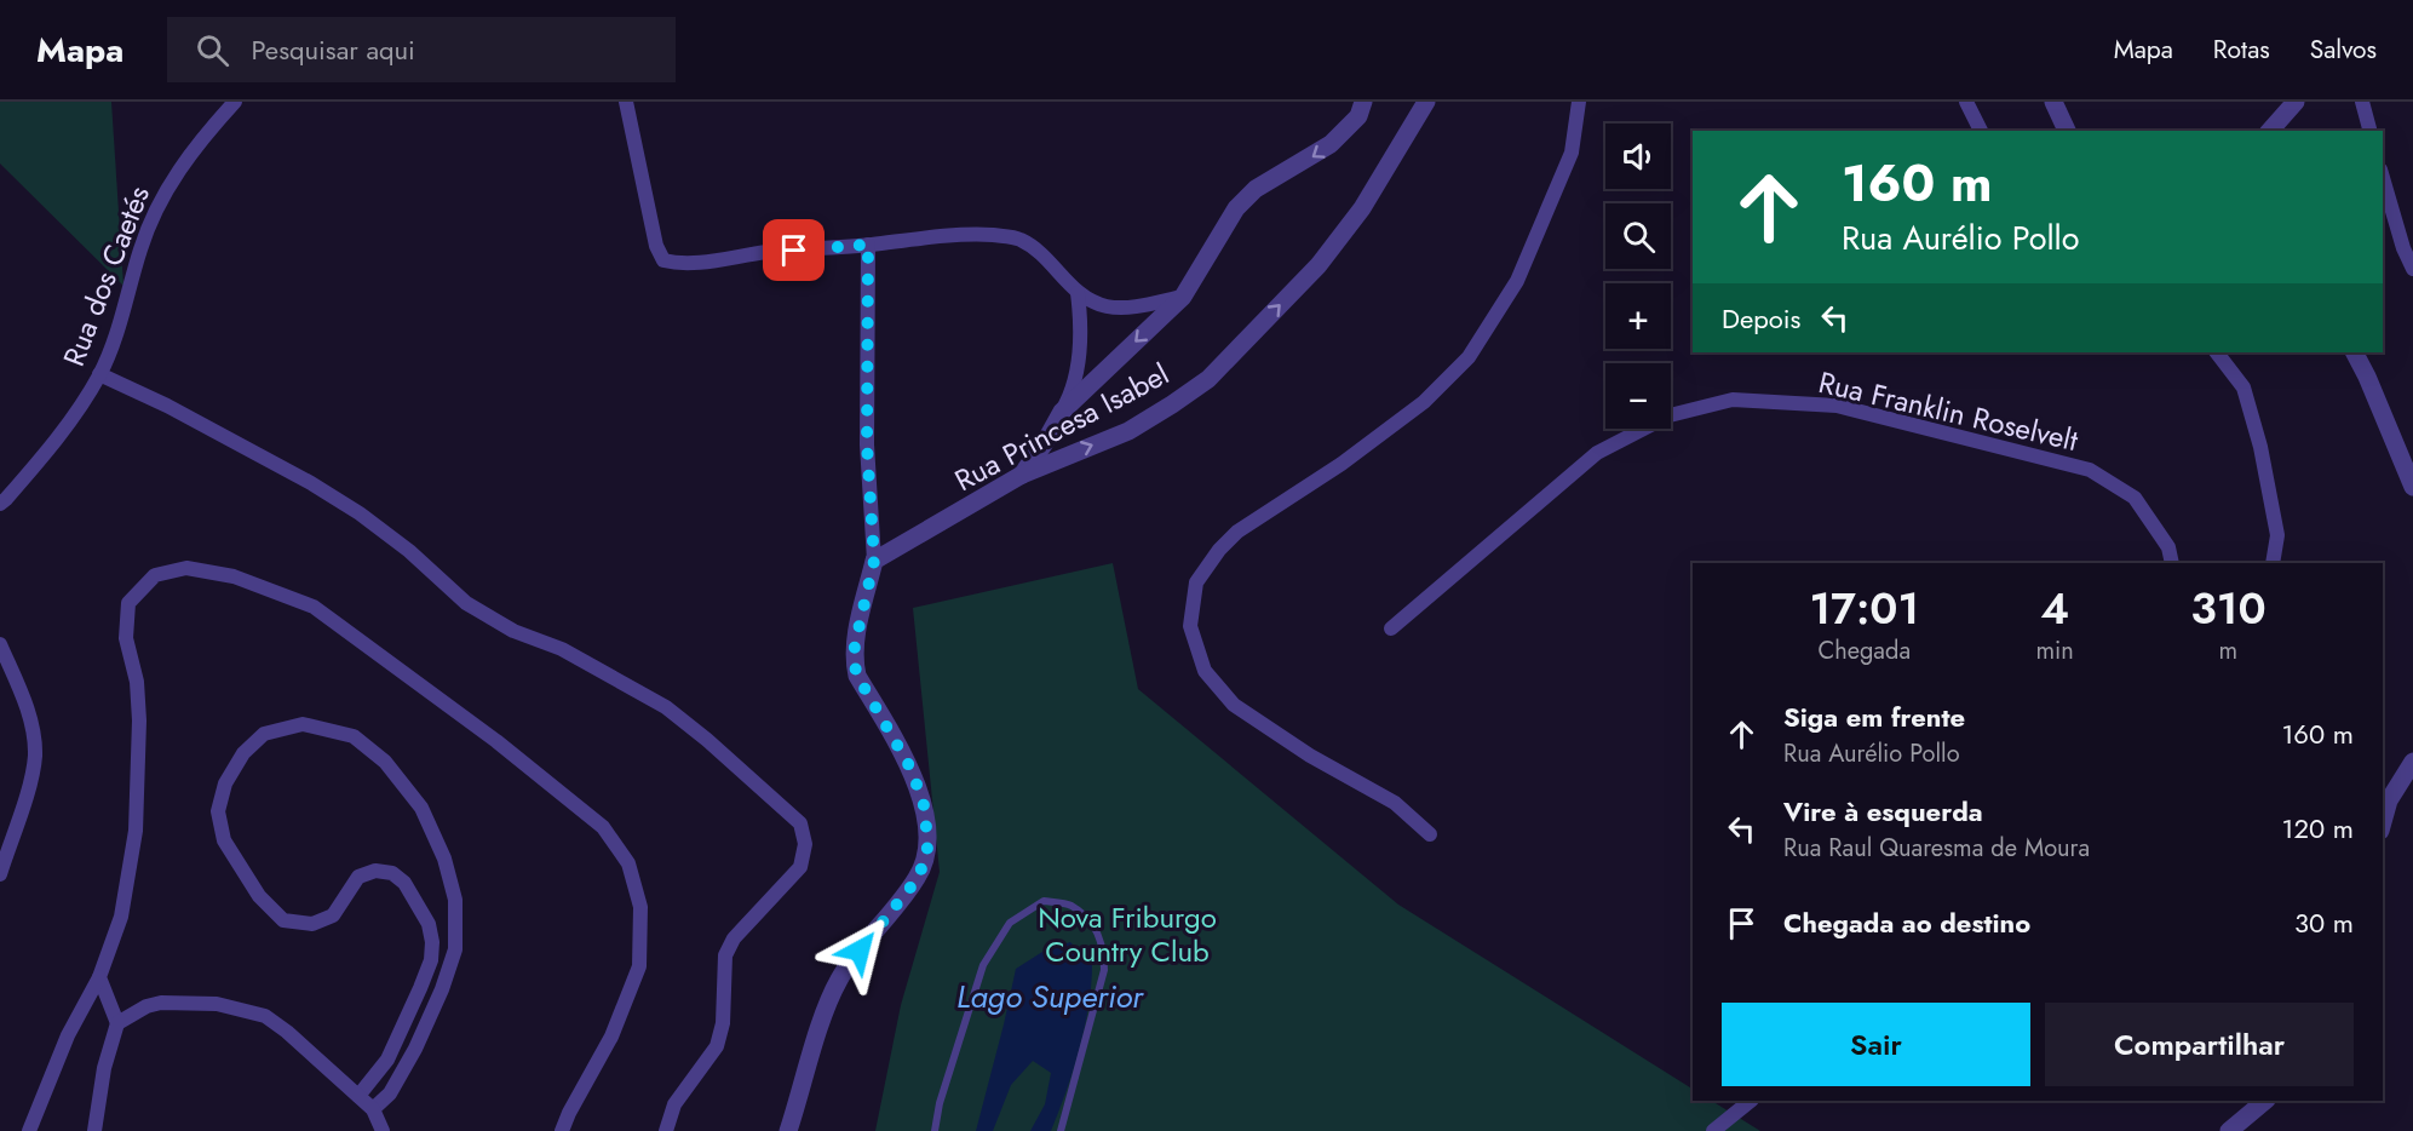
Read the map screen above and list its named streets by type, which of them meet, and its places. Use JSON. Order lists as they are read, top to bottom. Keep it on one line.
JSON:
{"streets":{"street":["Rua dos Caetés","Rua Franklin Roselvelt","Rua Princesa Isabel"]},"water":["Lago Superior"],"parks":["Nova Friburgo Country Club"],"page":{"header":"Mapa","search":"Pesquisar aqui","nav":["Mapa","Rotas","Salvos"],"map_buttons":["+","−"],"turn":["160 m","Rua Aurélio Pollo"],"then":"Depois","eta":["17:01","Chegada","4","min","310","m"],"list":[{"name":"Siga em frente","note":"Rua Aurélio Pollo","value":"160 m"},{"name":"Vire à esquerda","note":"Rua Raul Quaresma de Moura","value":"120 m"},{"name":"Chegada ao destino","value":"30 m"}],"buttons":["Sair","Compartilhar"]}}
